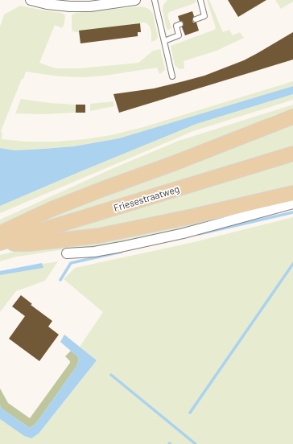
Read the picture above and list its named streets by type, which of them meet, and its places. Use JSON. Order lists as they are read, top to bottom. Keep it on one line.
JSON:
{"streets":{"main road":["Friesestraatweg"]}}
